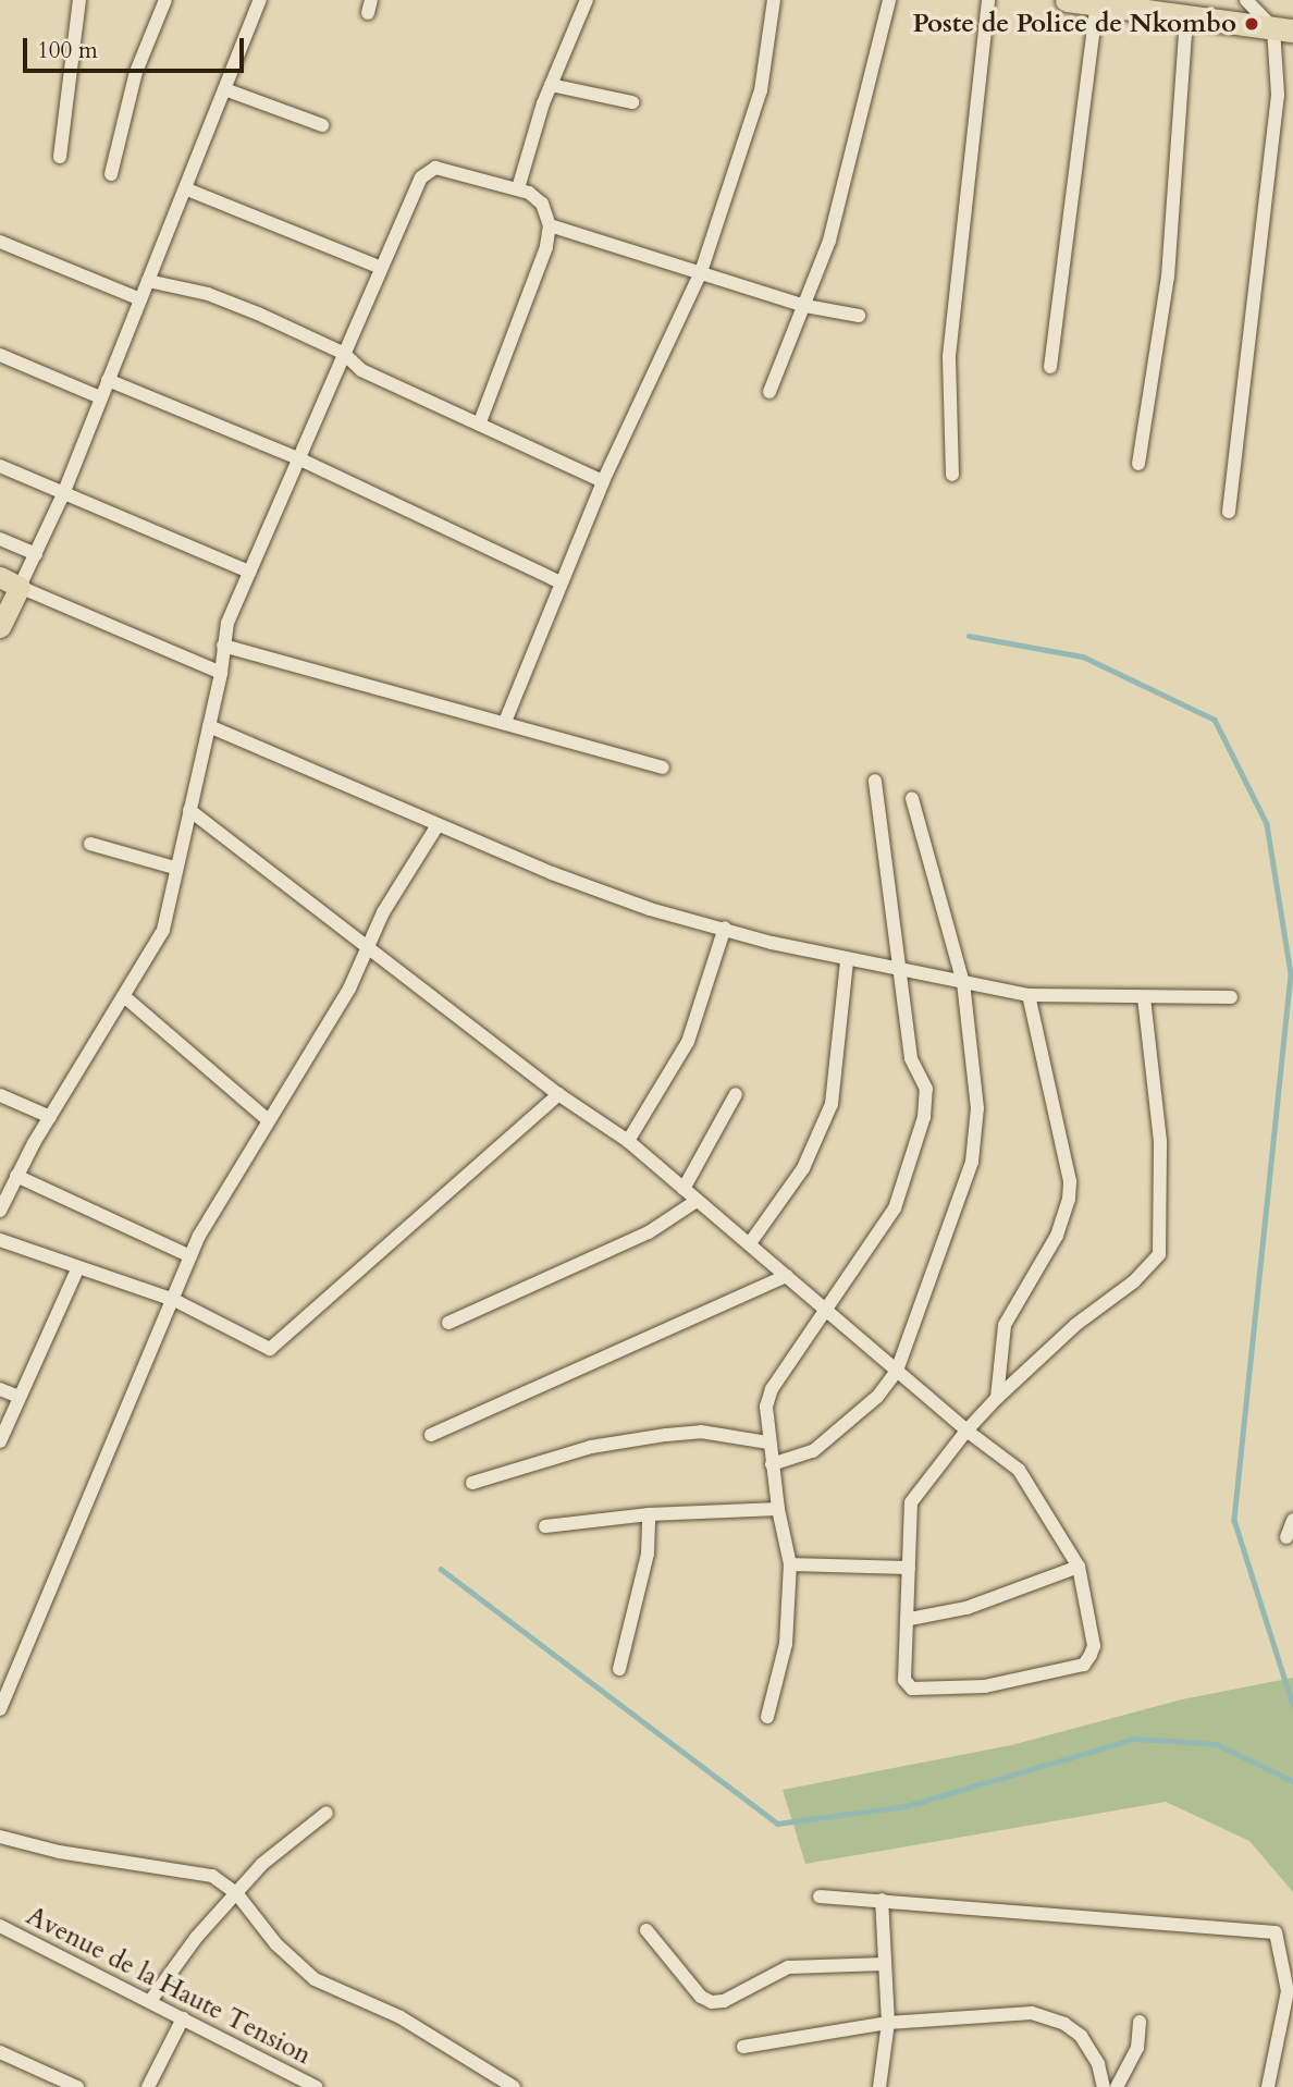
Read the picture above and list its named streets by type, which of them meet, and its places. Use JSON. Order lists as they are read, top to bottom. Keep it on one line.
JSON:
{"streets":{"street":["Avenue de la Haute Tension"]},"places":["Poste de Police de Nkombo"],"scale_bar":"100 m"}
